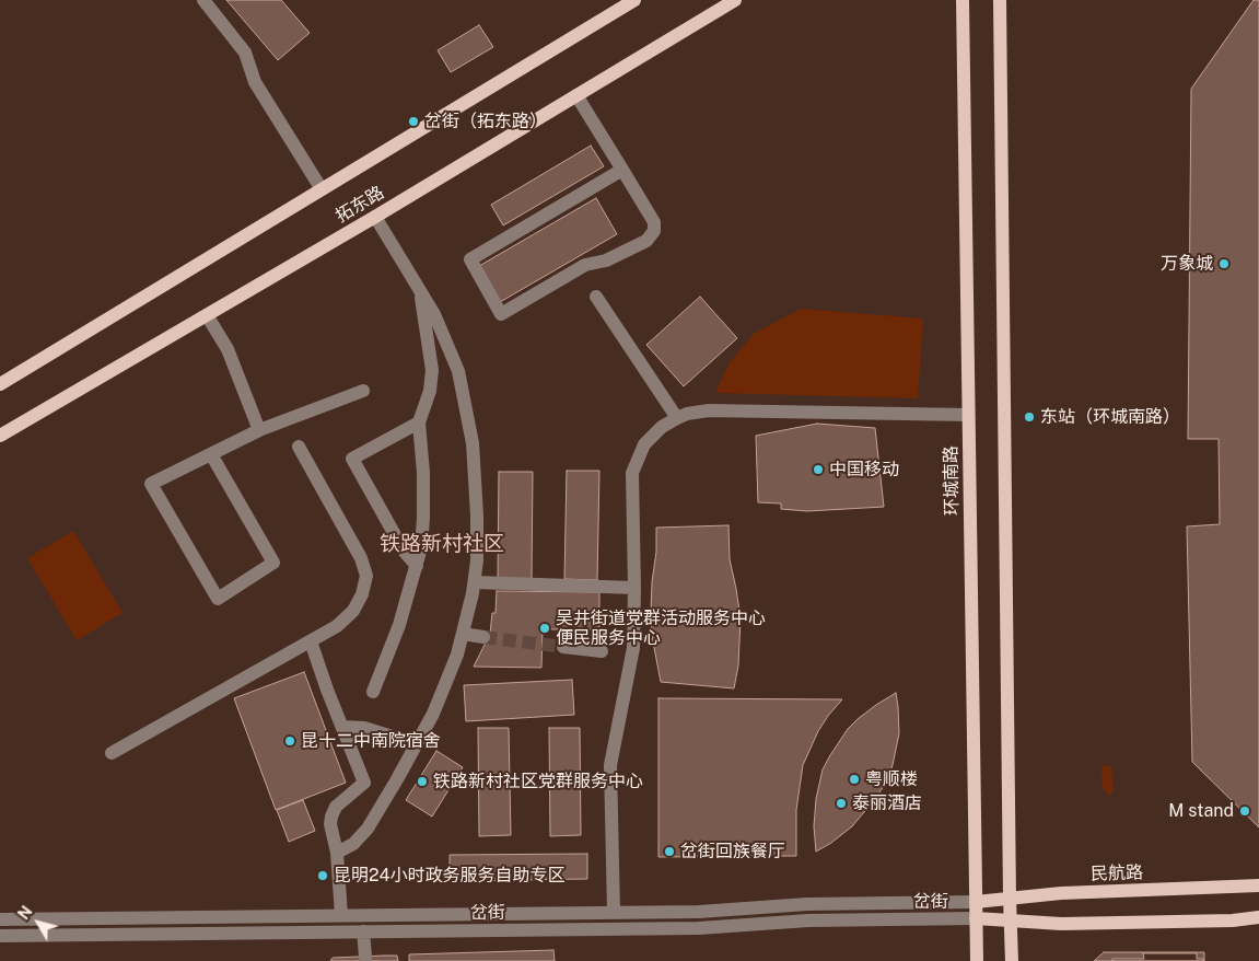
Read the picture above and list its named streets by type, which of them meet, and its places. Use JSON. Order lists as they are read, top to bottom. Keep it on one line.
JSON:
{"streets":{"main road":["拓东路","环城南路","民航路"],"street":["岔街"]},"crossings":[["环城南路","民航路"],["环城南路","岔街"],["民航路","岔街"]],"districts":["铁路新村社区"],"places":["岔街（拓东路）","万象城","东站（环城南路）","中国移动","吴井街道党群活动服务中心 便民服务中心","昆十二中南院宿舍","粤顺楼","铁路新村社区党群服务中心","泰丽酒店","M stand","岔街回族餐厅","昆明24小时政务服务自助专区"],"north":"top left"}
